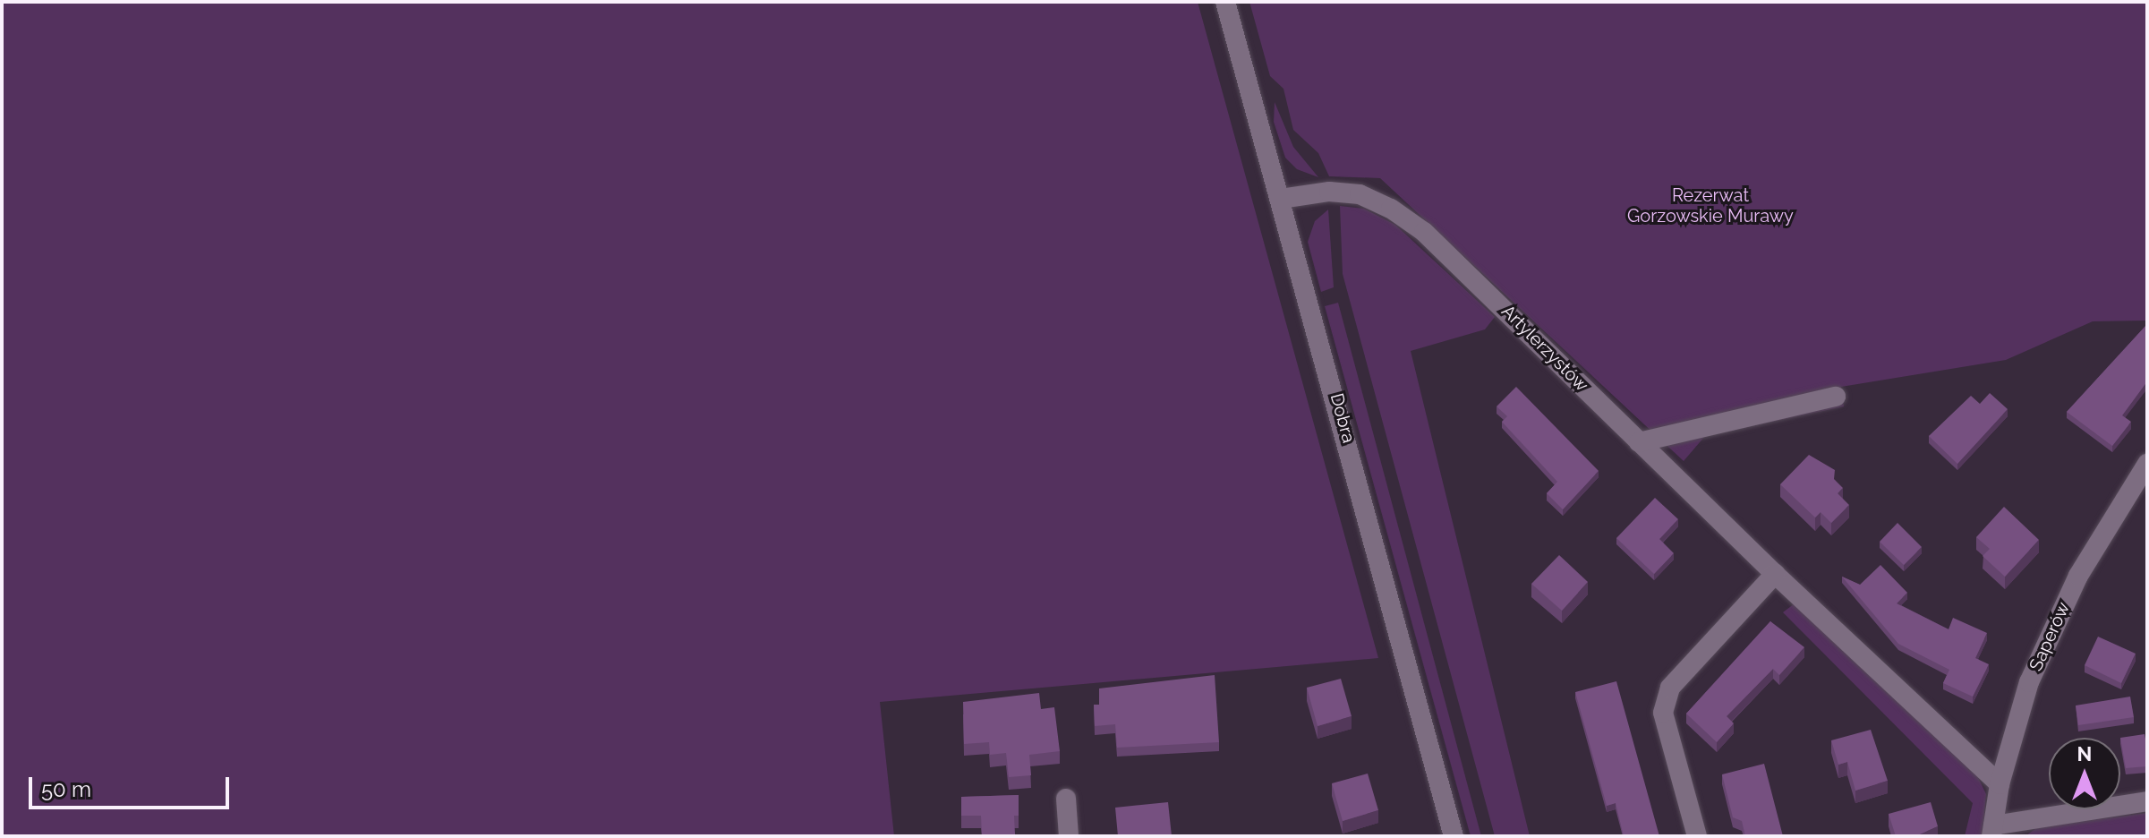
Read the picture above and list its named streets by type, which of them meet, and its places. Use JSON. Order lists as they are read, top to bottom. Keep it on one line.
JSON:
{"streets":{"street":["Artylerzystów","Dobra","Saperów"]},"crossings":[["Artylerzystów","Dobra"],["Artylerzystów","Saperów"]],"parks":["Rezerwat Gorzowskie Murawy"],"scale_bar":"50 m","north":"top"}
